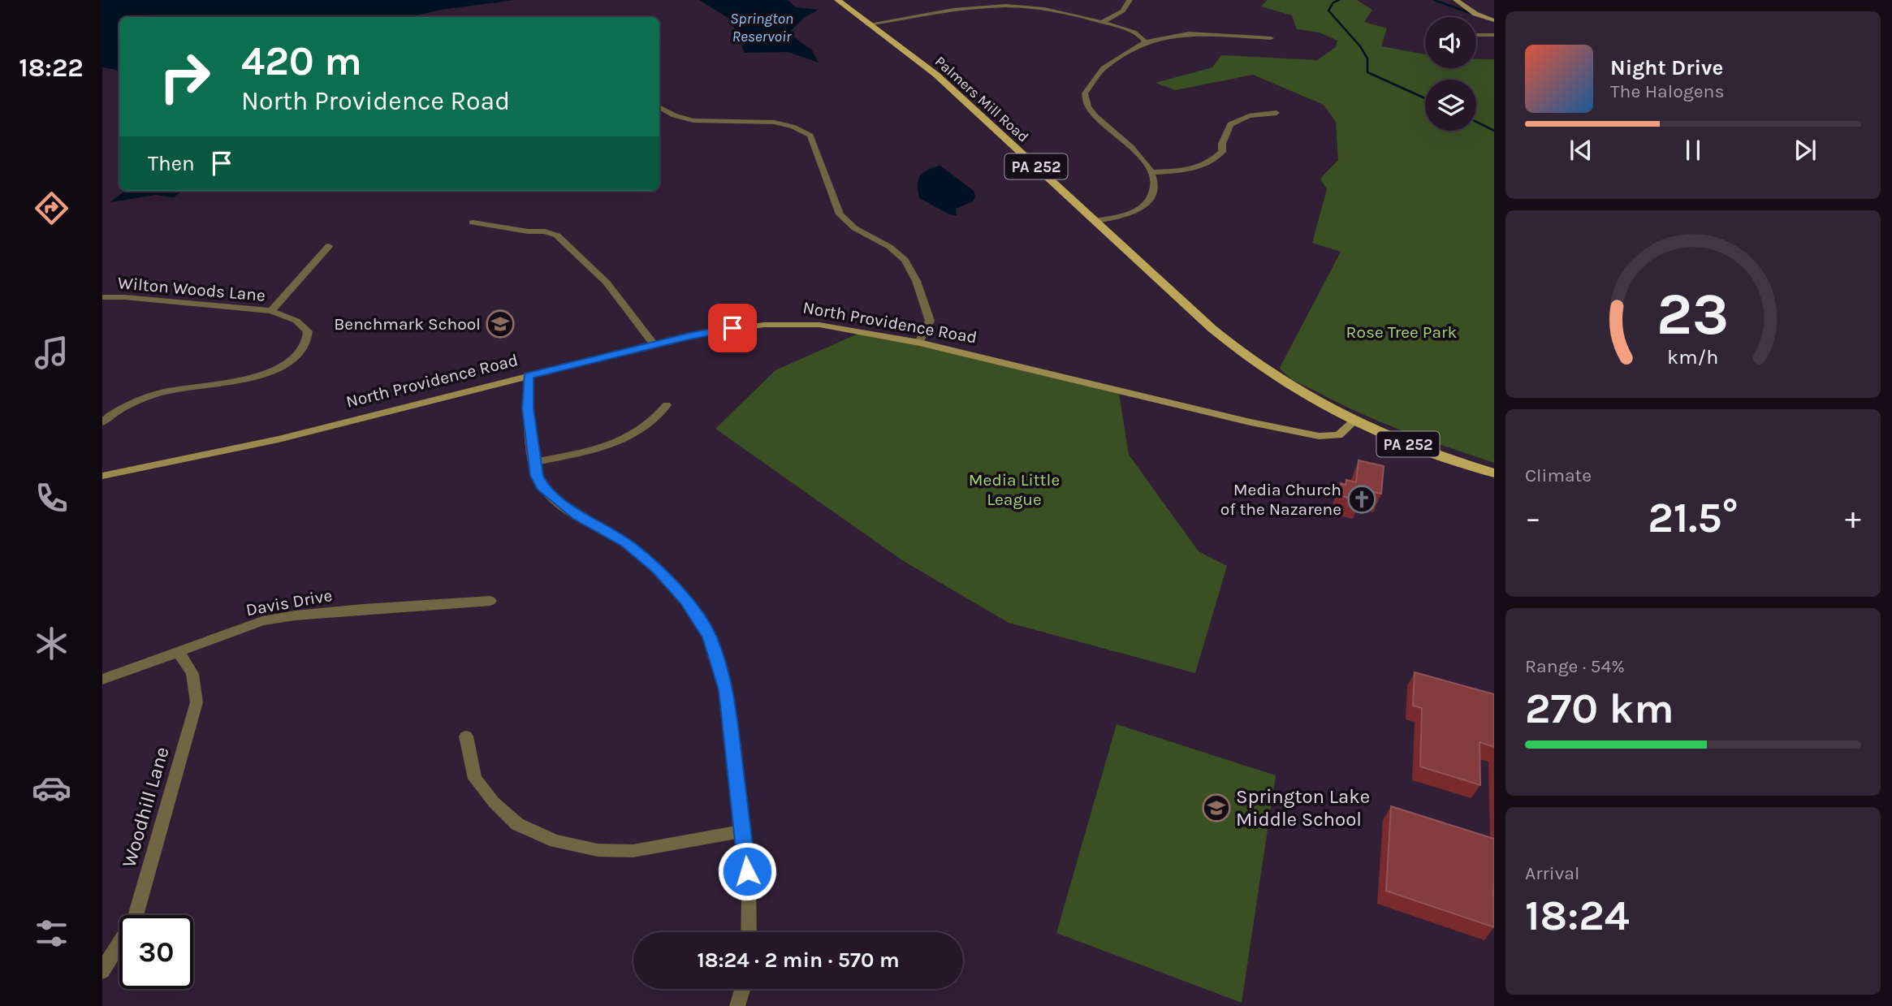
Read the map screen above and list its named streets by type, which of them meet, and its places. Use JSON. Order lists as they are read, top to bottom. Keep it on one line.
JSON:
{"streets":{"main road":["Palmers Mill Road","PA 252","North Providence Road"],"street":["Wilton Woods Lane","Davis Drive","Woodhill Lane"]},"crossings":[["Palmers Mill Road","PA 252"],["Palmers Mill Road","North Providence Road"],["PA 252","North Providence Road"],["Davis Drive","Woodhill Lane"]],"water":["Springton Reservoir"],"parks":["Rose Tree Park","Media Little League"],"places":{"school or university":["Benchmark School","Springton Lake Middle School"],"church":["Media Church of the Nazarene"]},"page":{"tabs":"18:22","turn":["420 m","North Providence Road"],"song":["Night Drive","The Halogens"],"then":"Then","tile":["Climate",["Range · 54%","270 km"],["Arrival","18:24"]],"heat":["−","21.5°","+"],"limit":"30","trip":"18:24 · 2 min · 570 m","gauge":["23","km/h"]}}
